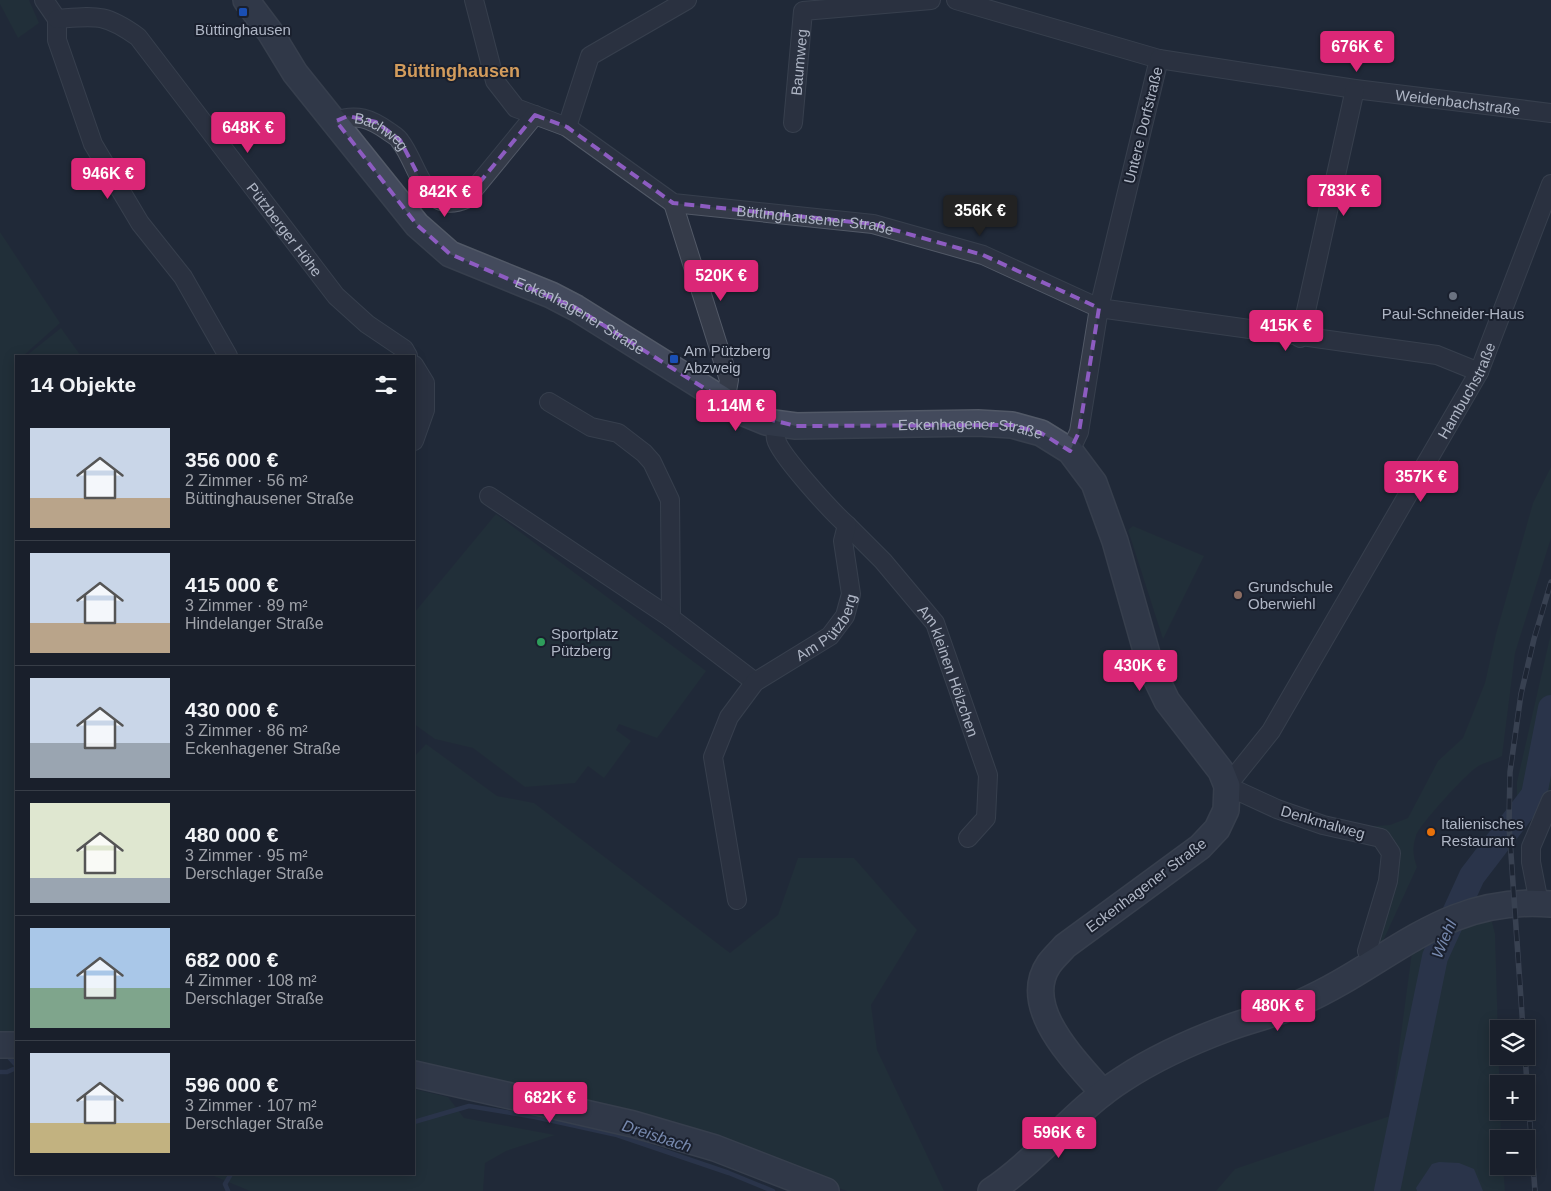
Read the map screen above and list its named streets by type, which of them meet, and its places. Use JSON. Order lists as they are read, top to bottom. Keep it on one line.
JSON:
{"streets":{"main road":["Eckenhagener Straße"],"street":["Baumweg","Weidenbachstraße","Untere Dorfstraße","Bachweg","Büttinghausener Straße","Pützberger Höhe","Hambuchstraße","Am Pützberg","Am kleinen Hölzchen","Denkmalweg"]},"crossings":[["Weidenbachstraße","Untere Dorfstraße"],["Untere Dorfstraße","Büttinghausener Straße"],["Bachweg","Büttinghausener Straße"],["Bachweg","Eckenhagener Straße"],["Büttinghausener Straße","Hambuchstraße"],["Eckenhagener Straße","Hambuchstraße"],["Eckenhagener Straße","Denkmalweg"],["Hambuchstraße","Denkmalweg"],["Am Pützberg","Am kleinen Hölzchen"]],"districts":["Büttinghausen"],"water":["Wiehl","Dreisbach"],"places":{"transit":["Büttinghausen","Am Pützberg Abzweig"],"other":["Paul-Schneider-Haus","Grundschule Oberwiehl","Sportplatz Pützberg","Italienisches Restaurant"]},"page":{"price":["676K €","648K €","946K €","783K €","842K €","356K €","520K €","415K €","1.14M €","357K €","430K €","480K €","682K €","596K €"],"heading":"14 Objekte","list":[{"name":"356 000 €","note":"2 Zimmer · 56 m² · Büttinghausener Straße"},{"name":"415 000 €","note":"3 Zimmer · 89 m² · Hindelanger Straße"},{"name":"430 000 €","note":"3 Zimmer · 86 m² · Eckenhagener Straße"},{"name":"480 000 €","note":"3 Zimmer · 95 m² · Derschlager Straße"},{"name":"682 000 €","note":"4 Zimmer · 108 m² · Derschlager Straße"},{"name":"596 000 €","note":"3 Zimmer · 107 m² · Derschlager Straße"}],"map_buttons":["+","−"]}}
